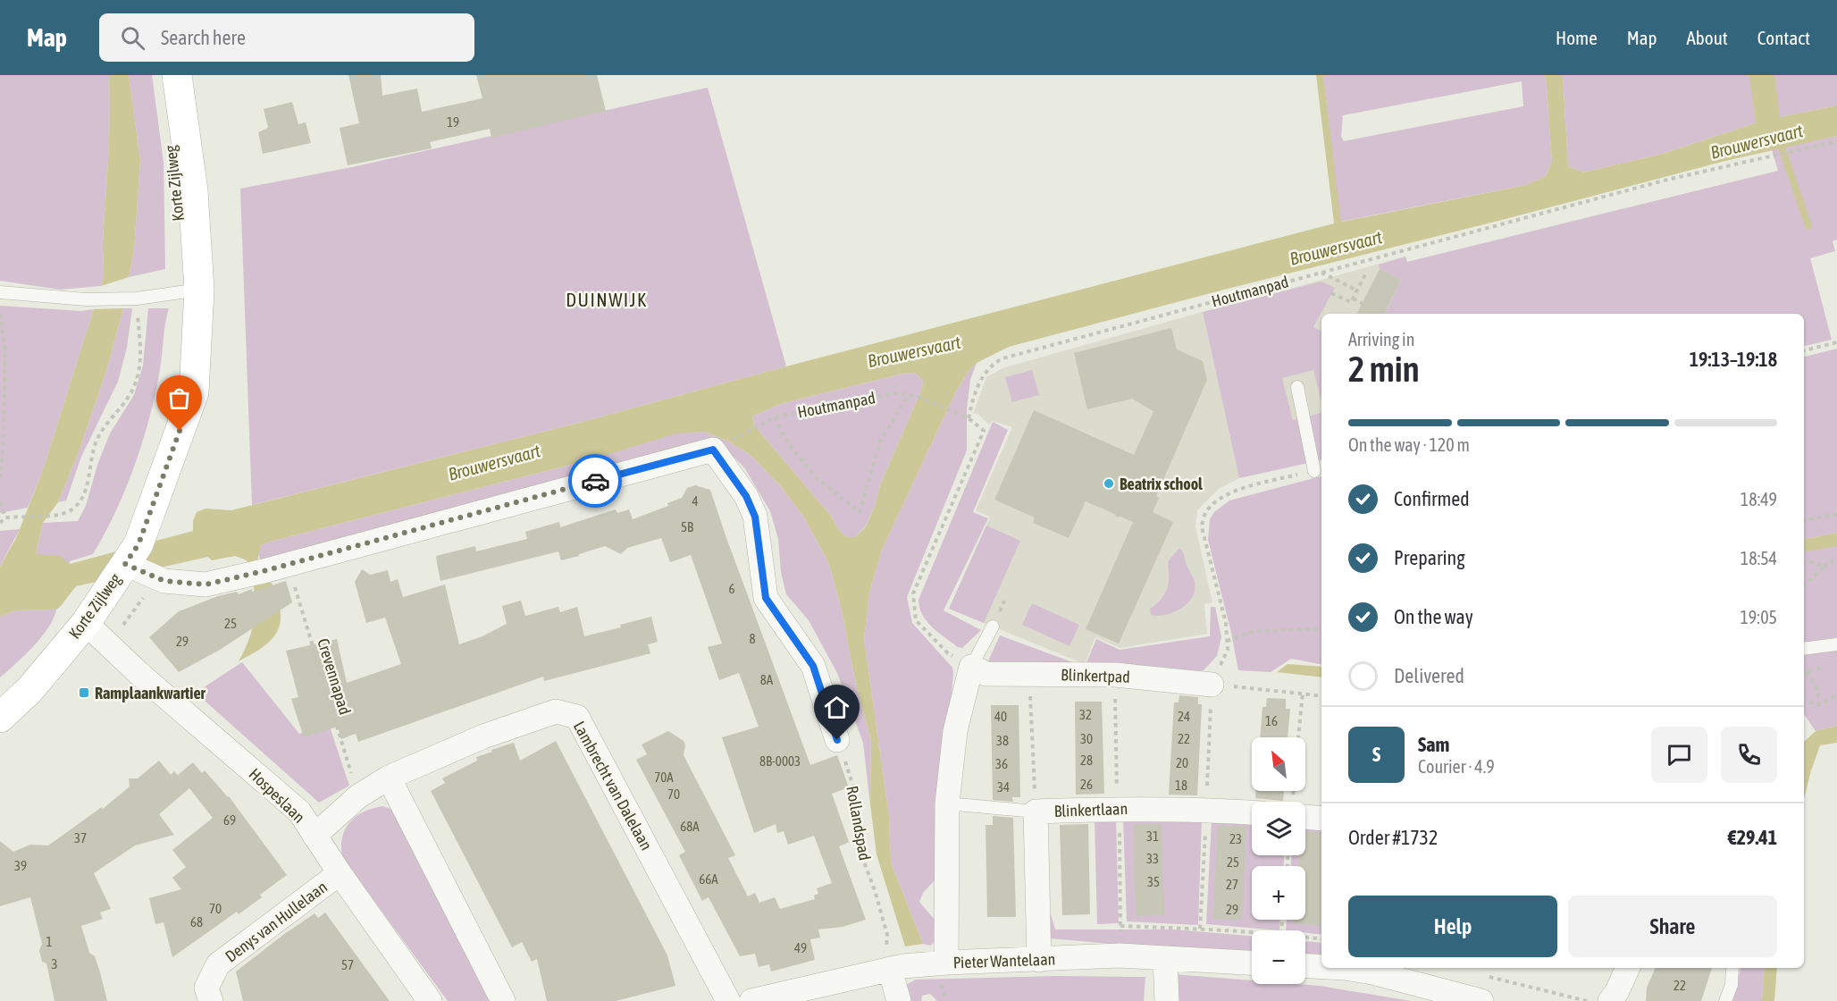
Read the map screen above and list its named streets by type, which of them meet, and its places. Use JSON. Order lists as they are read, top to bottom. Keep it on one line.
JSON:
{"streets":{"main road":["Korte Zijlweg"],"street":["Blinkertpad","Lambrecht van Dalelaan","Hospeslaan","Blinkertlaan","Denys van Hullelaan","Pieter Wantelaan"],"path":["Houtmanpad","Crevennapad","Rollandspad"]},"crossings":[["Korte Zijlweg","Hospeslaan"],["Crevennapad","Lambrecht van Dalelaan"],["Lambrecht van Dalelaan","Hospeslaan"],["Hospeslaan","Denys van Hullelaan"],["Blinkertlaan","Pieter Wantelaan"],["Rollandspad","Pieter Wantelaan"]],"districts":["DUINWIJK"],"water":["Brouwersvaart"],"places":{"other":["Beatrix school"],"transit":["Ramplaankwartier"]},"house_numbers":["19","4","5B","6","25","8","29","8A","32","40","24","16","30","22","38","28","8B-0003","20","36","70A","26","18","34","70","69","68A","31","37","23","33","25","39","66A","35","27","70","29","68","1","49","3","57","22"],"north":"top left","page":{"header":"Map","search":"Search here","nav":["Home","Map","About","Contact"],"heading":["2 min","Arriving in","19:13–19:18"],"panel":["Sam","Courier · 4.9","Order #1732","€29.41"],"bar":"On the way · 120 m","list":[["Confirmed","18:49"],["Preparing","18:54"],["On the way","19:05"],"Delivered"],"round":"S","map_buttons":["+","−"],"buttons":["Help","Share"]}}
